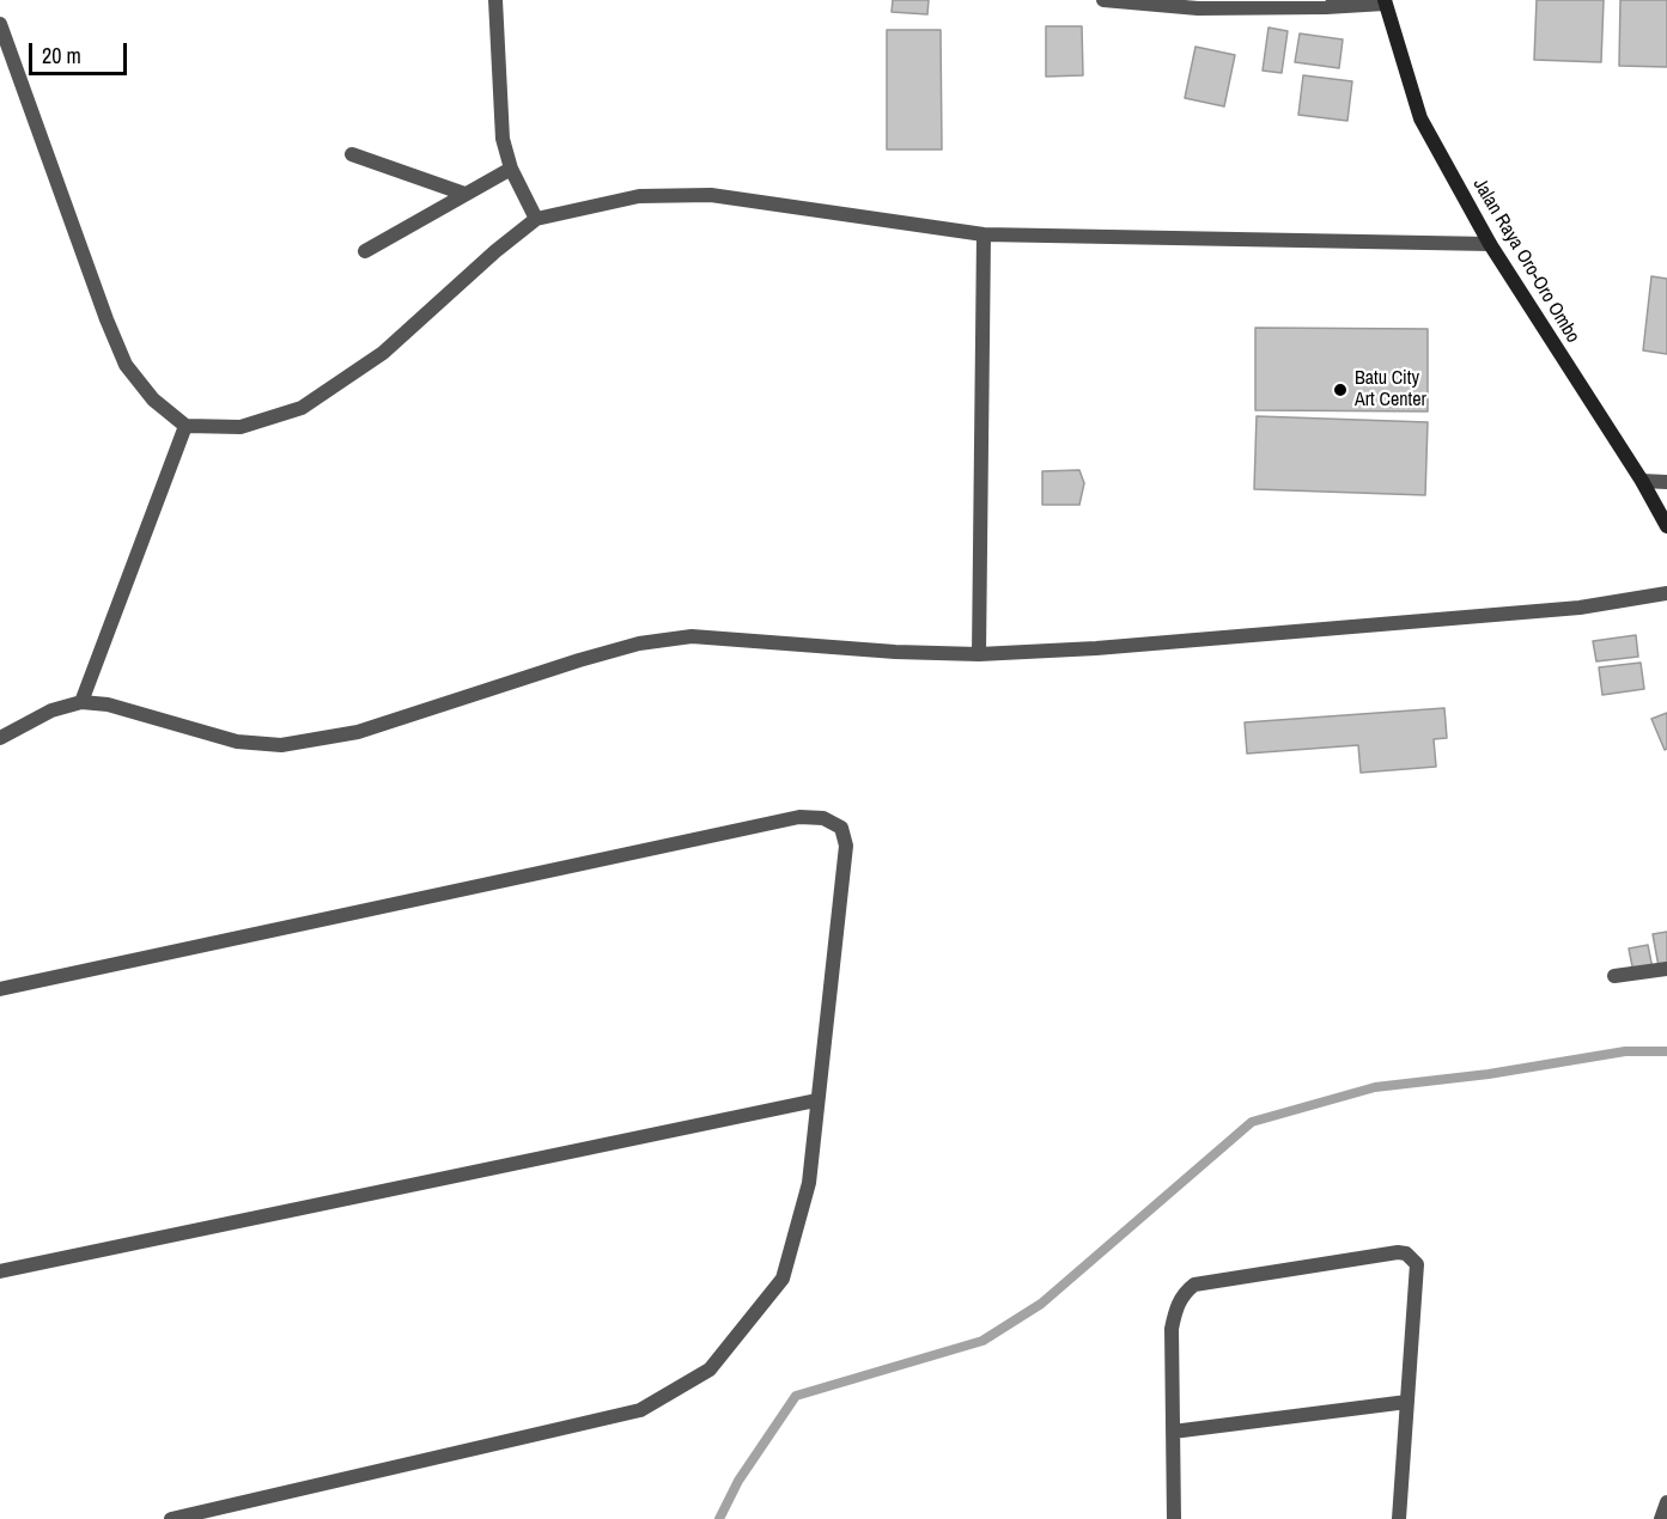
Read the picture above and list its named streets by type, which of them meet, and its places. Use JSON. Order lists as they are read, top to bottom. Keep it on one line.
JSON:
{"streets":{"main road":["Jalan Raya Oro-Oro Ombo"]},"places":["Batu City Art Center"],"scale_bar":"20 m"}
